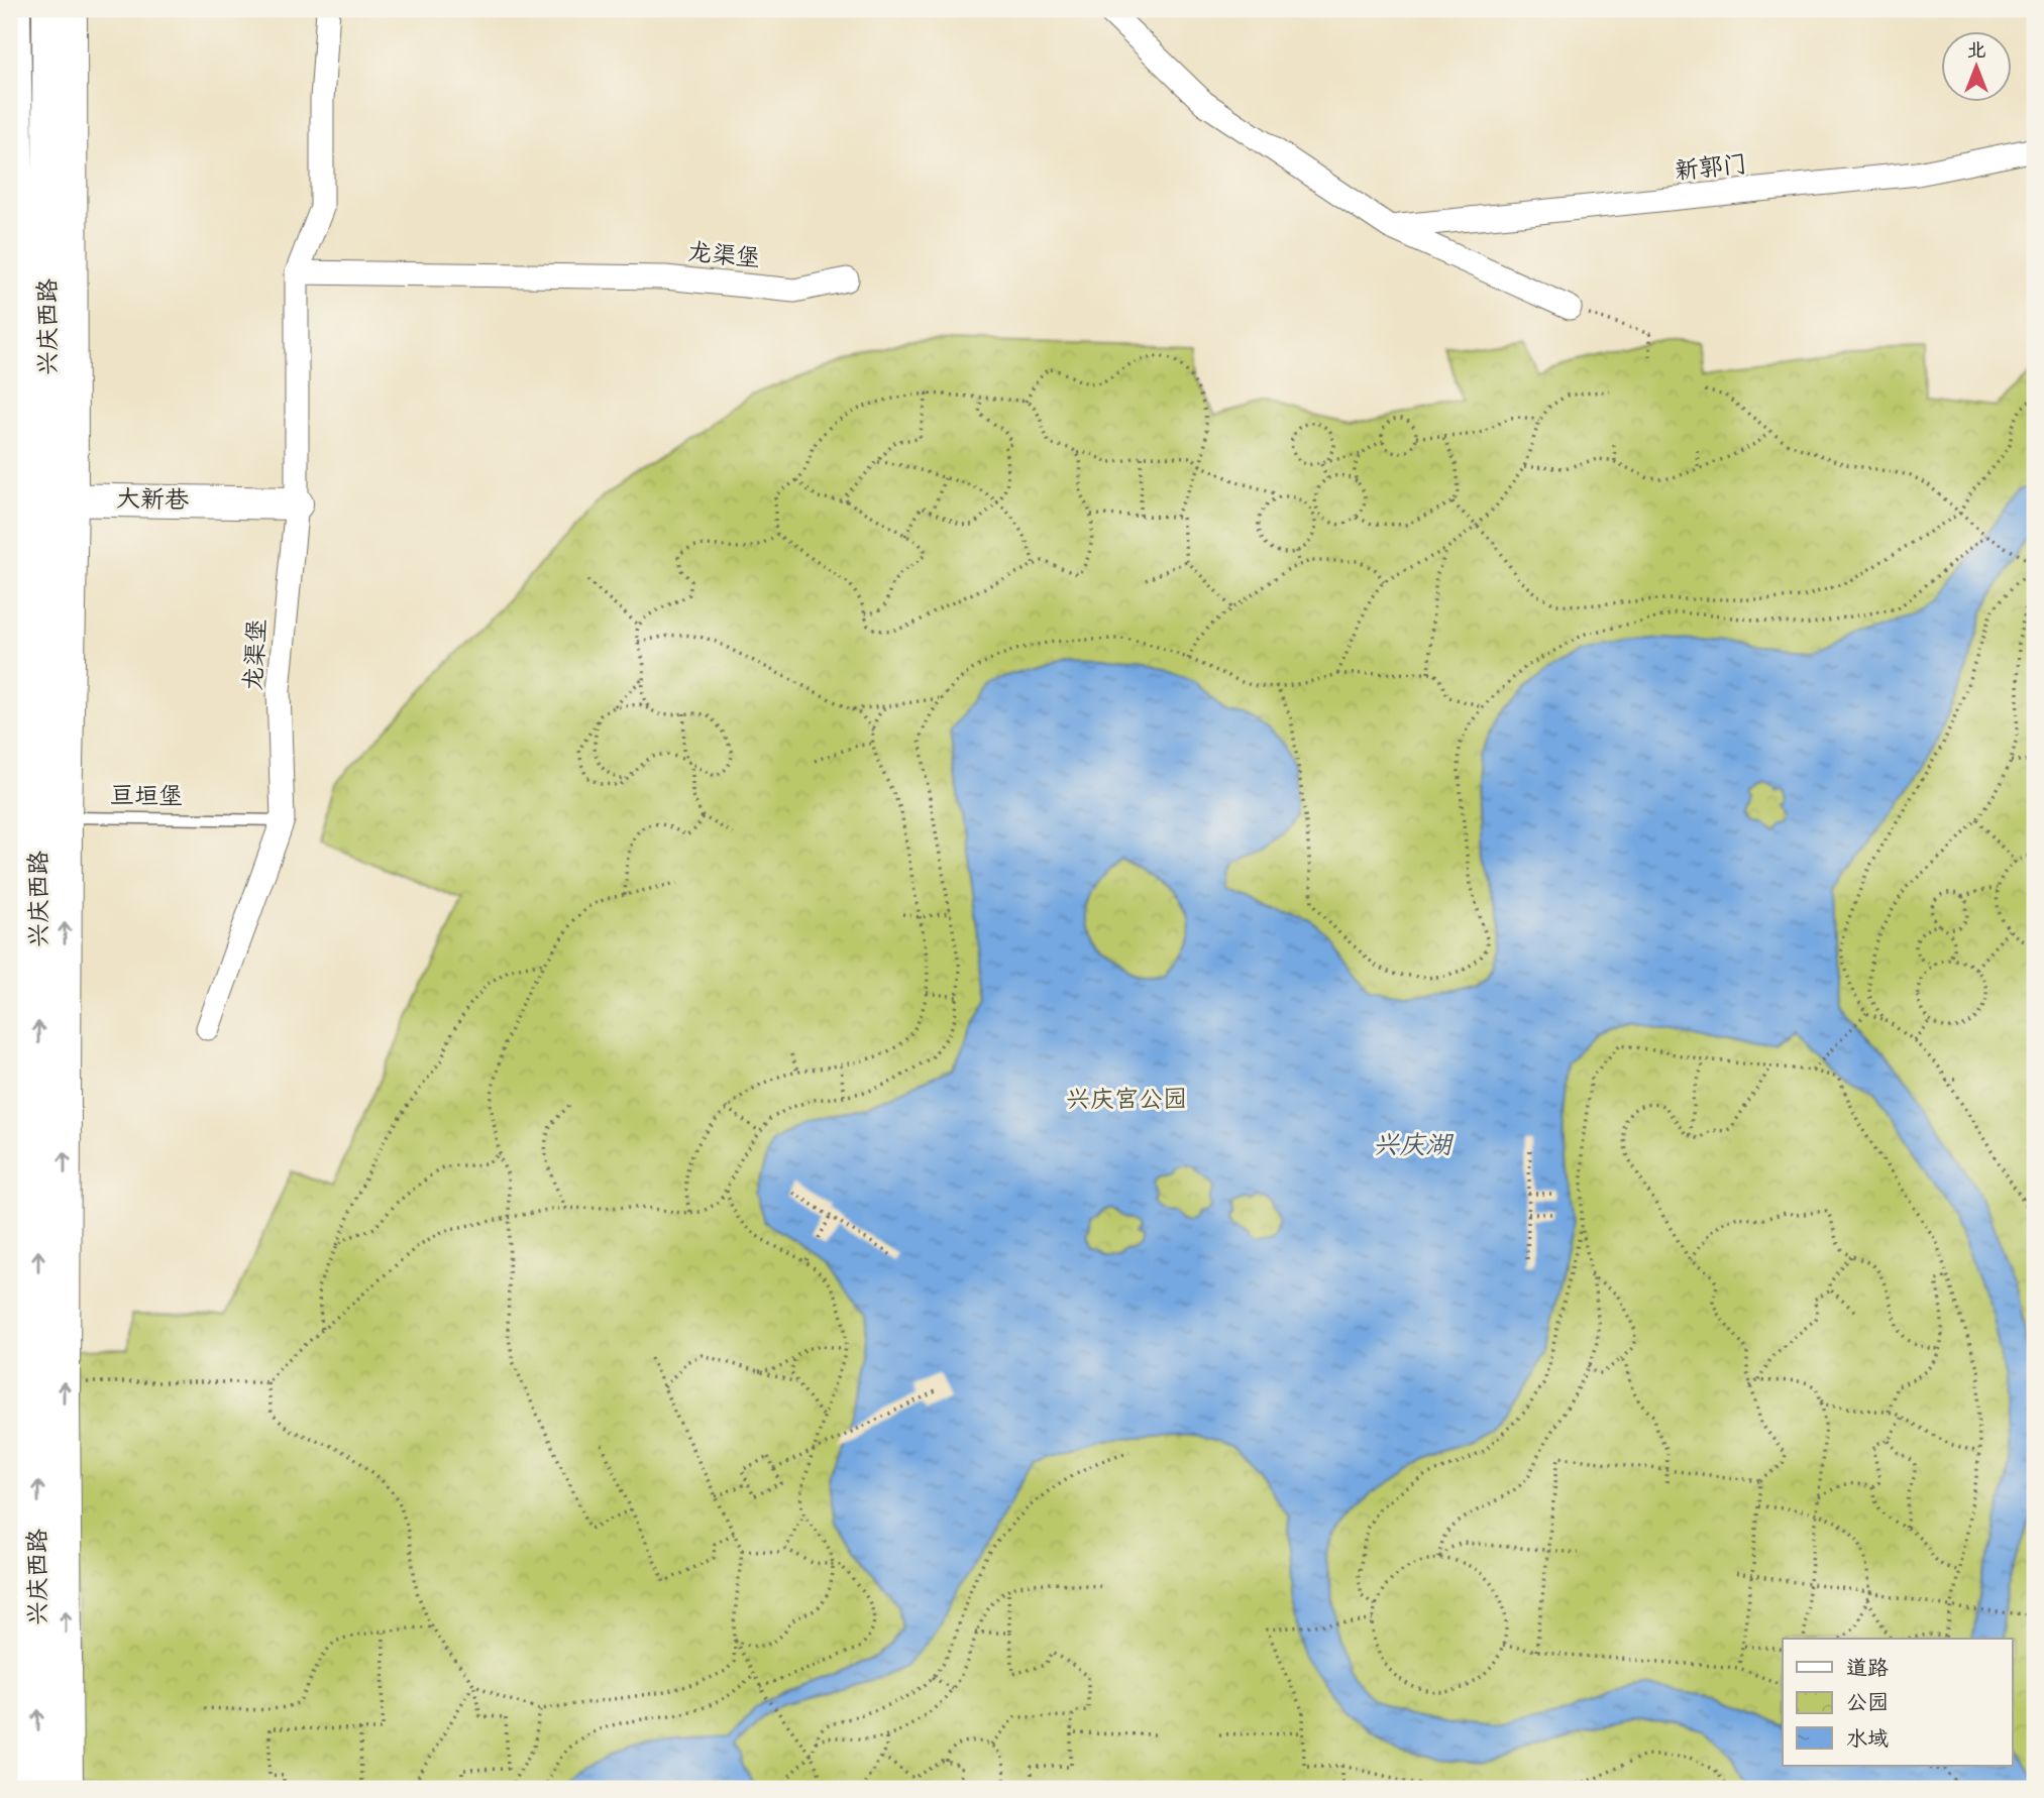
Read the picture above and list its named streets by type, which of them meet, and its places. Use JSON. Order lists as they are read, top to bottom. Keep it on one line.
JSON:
{"streets":{"main road":["兴庆西路","大新巷"],"street":["新郭门","龙渠堡"],"lane":["亘垣堡"]},"crossings":[["龙渠堡","大新巷"],["龙渠堡","亘垣堡"],["兴庆西路","大新巷"],["兴庆西路","亘垣堡"]],"water":["兴庆湖"],"parks":["兴庆宫公园"],"legend":["道路","公园","水域"],"north":"top"}
